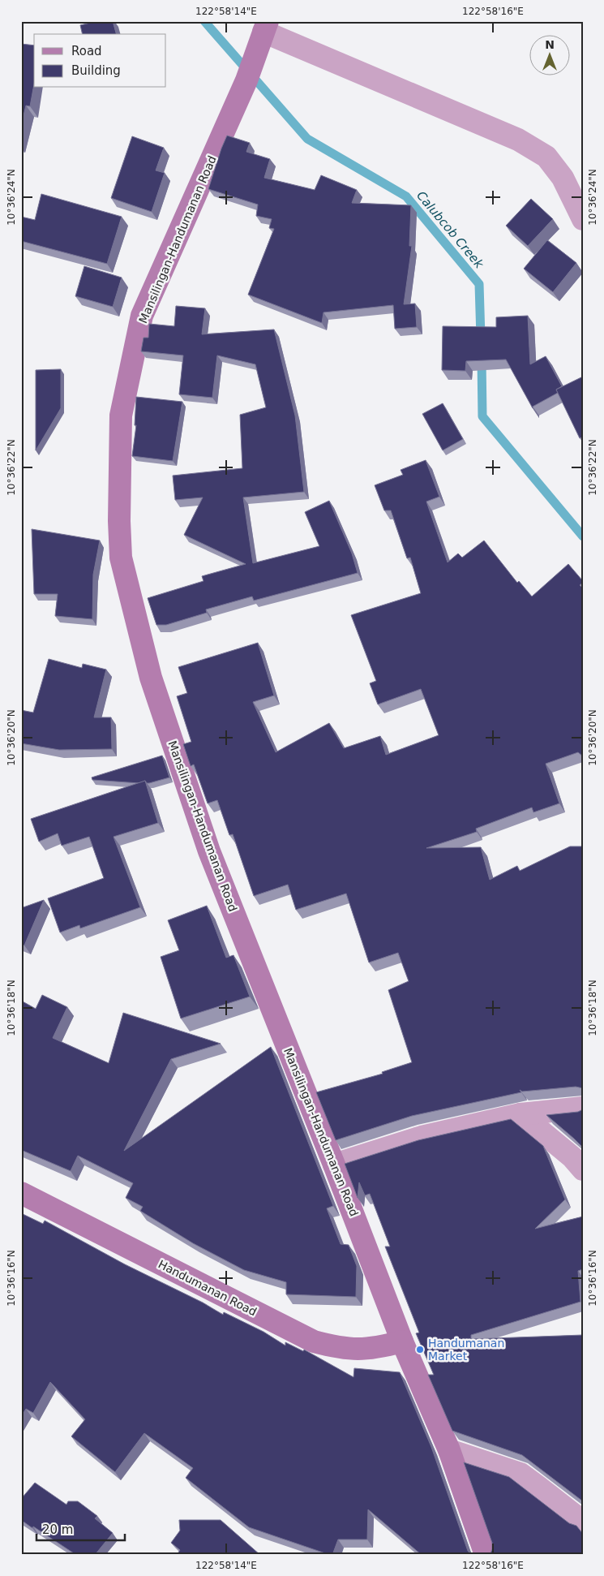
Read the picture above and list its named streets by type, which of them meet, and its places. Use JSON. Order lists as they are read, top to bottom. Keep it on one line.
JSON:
{"streets":{"street":["Mansilingan-Handumanan Road","Handumanan Road"]},"crossings":[["Mansilingan-Handumanan Road","Handumanan Road"]],"water":["Calubcob Creek"],"places":["Handumanan Market"],"legend":["Road","Building"],"scale_bar":"20 m","north":"top","coordinates":["122°58'14\"E","122°58'16\"E","10°36'24\"N","10°36'22\"N","10°36'20\"N","10°36'18\"N","10°36'16\"N"]}
